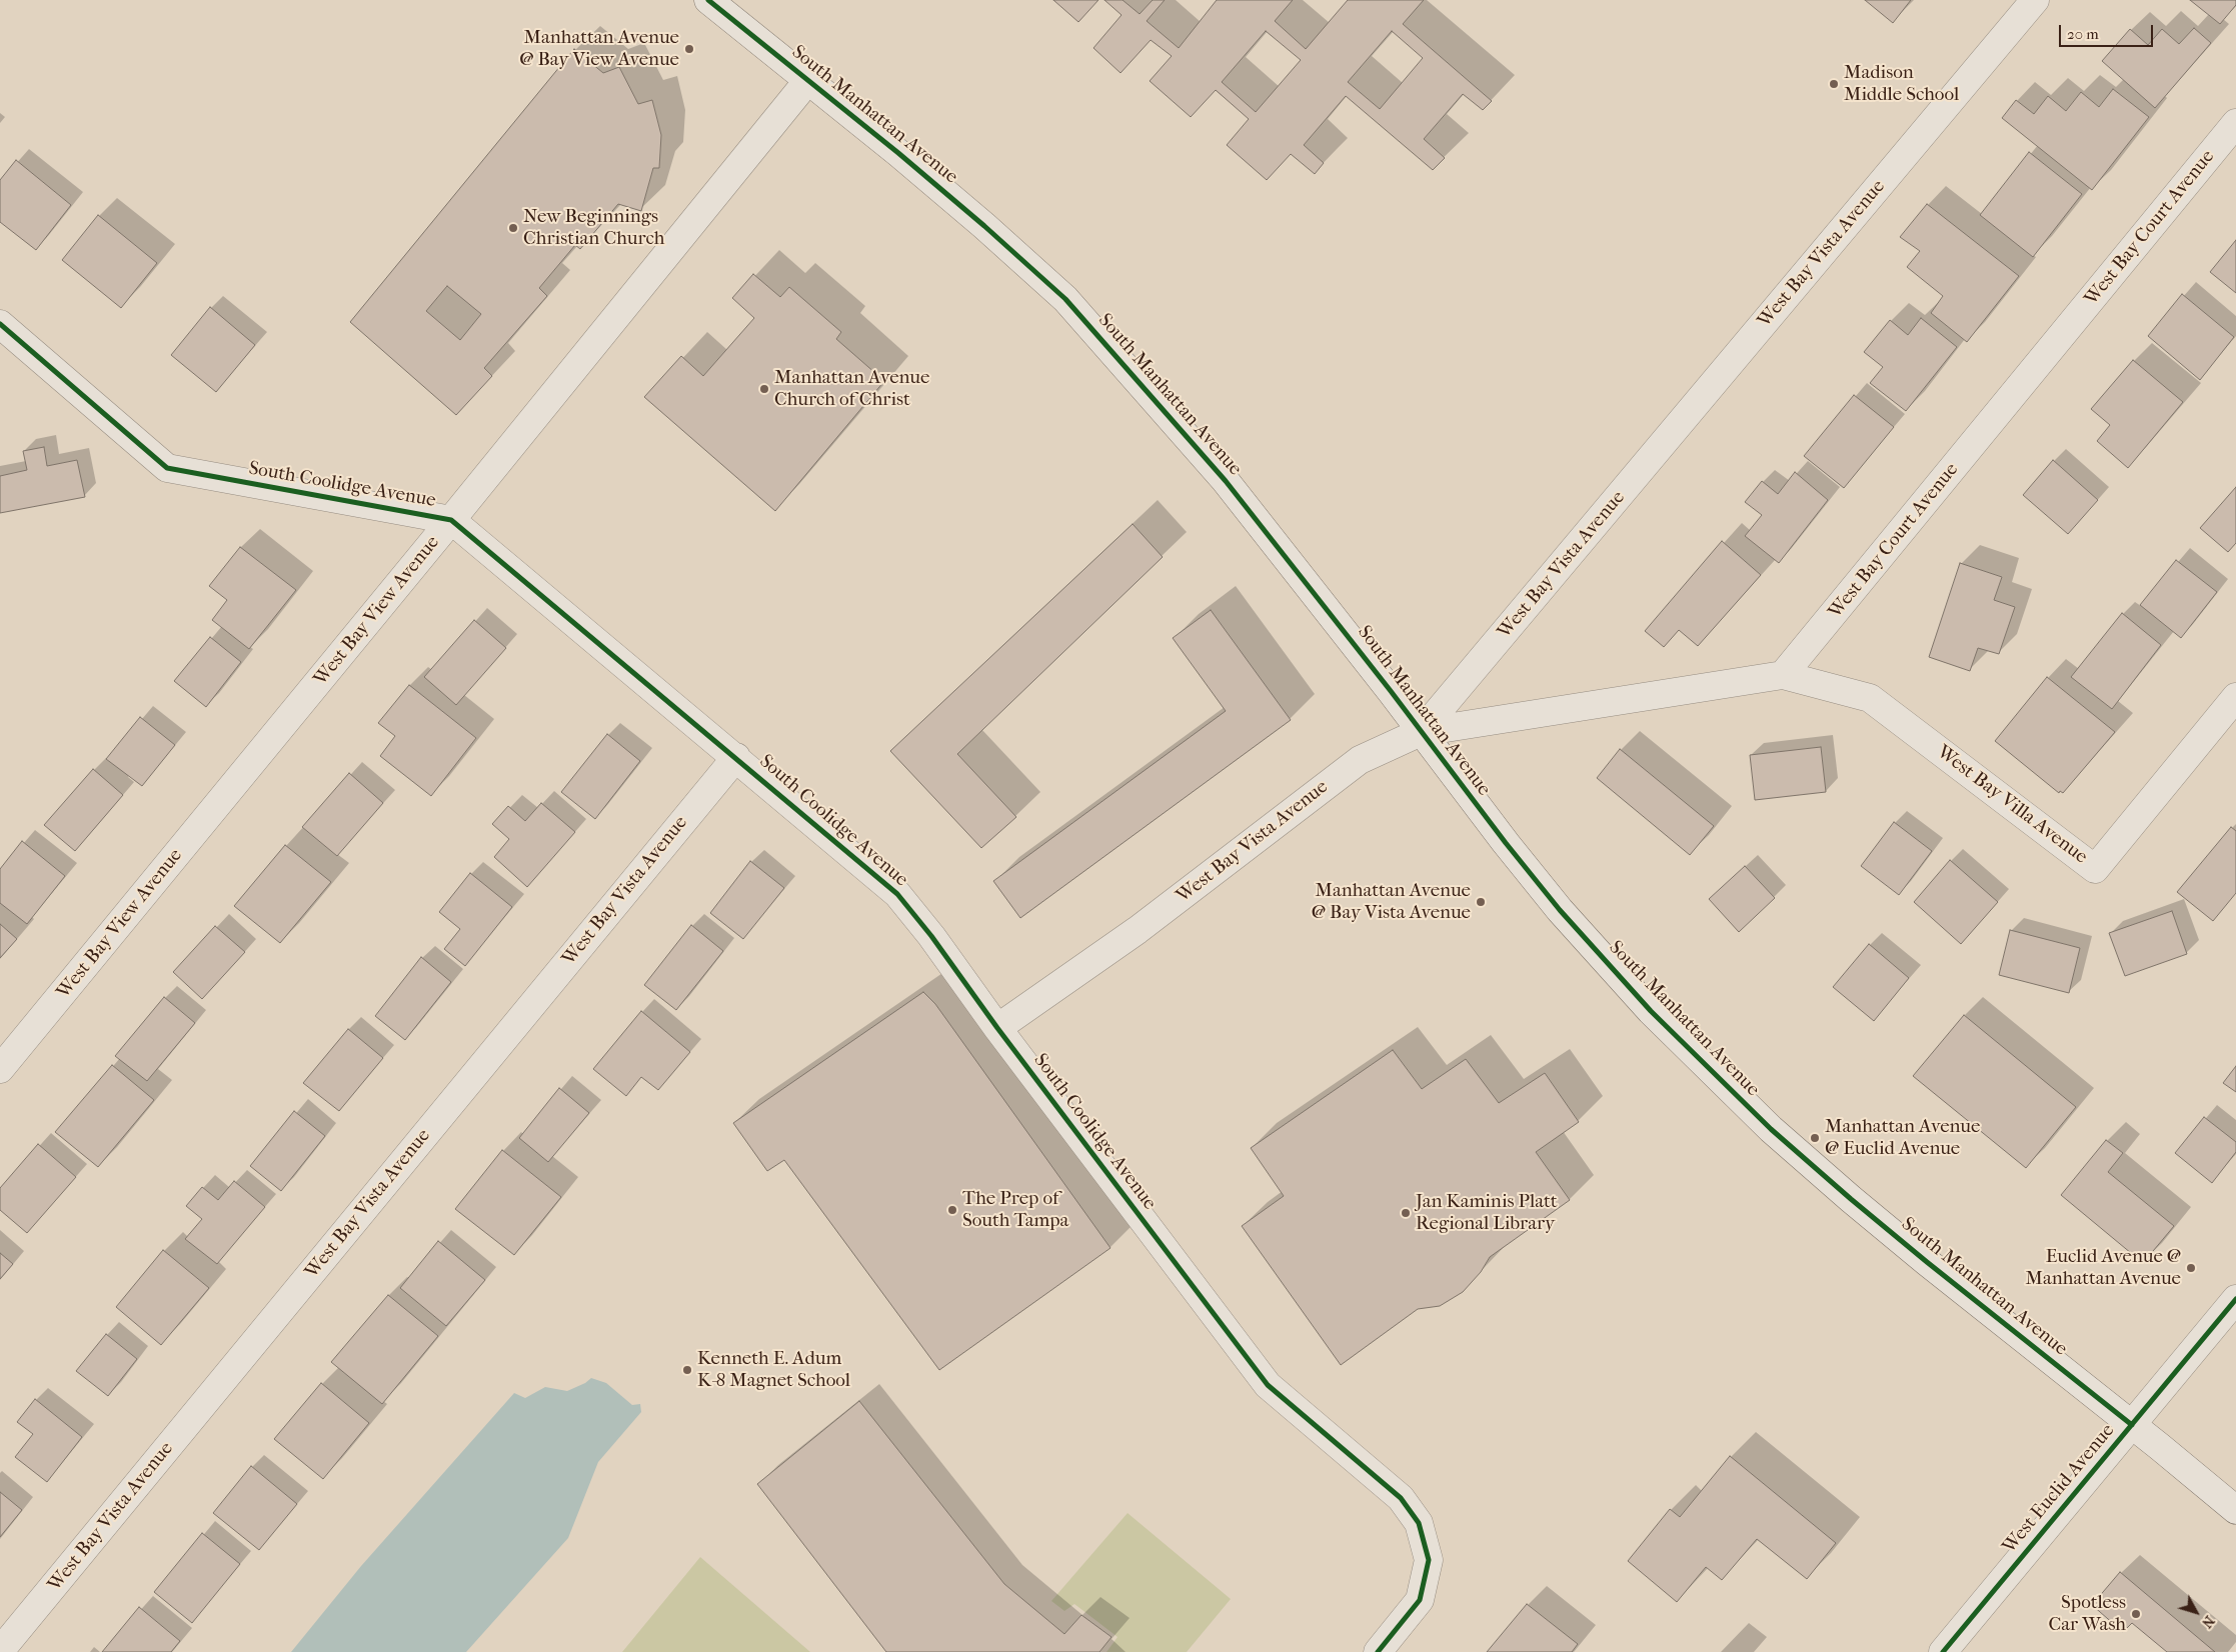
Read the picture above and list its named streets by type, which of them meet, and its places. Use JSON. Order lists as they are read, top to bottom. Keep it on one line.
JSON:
{"streets":{"street":["South Manhattan Avenue","West Bay Court Avenue","West Bay Vista Avenue","South Coolidge Avenue","West Bay View Avenue","West Bay Villa Avenue","West Euclid Avenue"]},"crossings":[["South Manhattan Avenue","West Bay Vista Avenue"],["South Manhattan Avenue","West Bay View Avenue"],["South Manhattan Avenue","West Euclid Avenue"],["West Bay Court Avenue","West Bay Villa Avenue"],["West Bay Vista Avenue","South Coolidge Avenue"],["South Coolidge Avenue","West Bay View Avenue"]],"places":["Manhattan Avenue @ Bay View Avenue","Madison Middle School","New Beginnings Christian Church","Manhattan Avenue Church of Christ","Manhattan Avenue @ Bay Vista Avenue","Manhattan Avenue @ Euclid Avenue","The Prep of South Tampa","Jan Kaminis Platt Regional Library","Euclid Avenue @ Manhattan Avenue","Kenneth E. Adum K-8 Magnet School","Spotless Car Wash"],"scale_bar":"20 m","north":"bottom right"}
